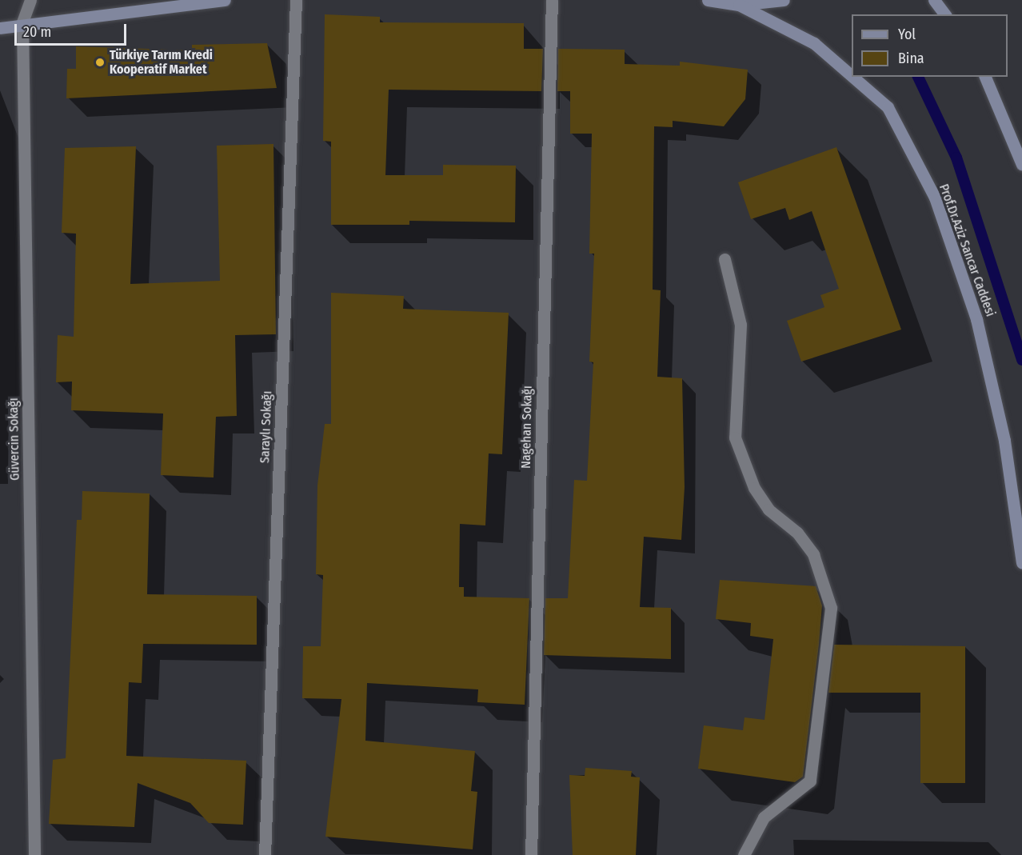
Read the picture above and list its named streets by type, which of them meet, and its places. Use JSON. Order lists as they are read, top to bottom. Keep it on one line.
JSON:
{"streets":{"street":["Prof.Dr.Aziz Sancar Caddesi","Saraylı Sokağı","Nagehan Sokağı","Güvercin Sokağı"]},"places":["Türkiye Tarım Kredi Kooperatif Market"],"legend":["Yol","Bina"],"scale_bar":"20 m"}
